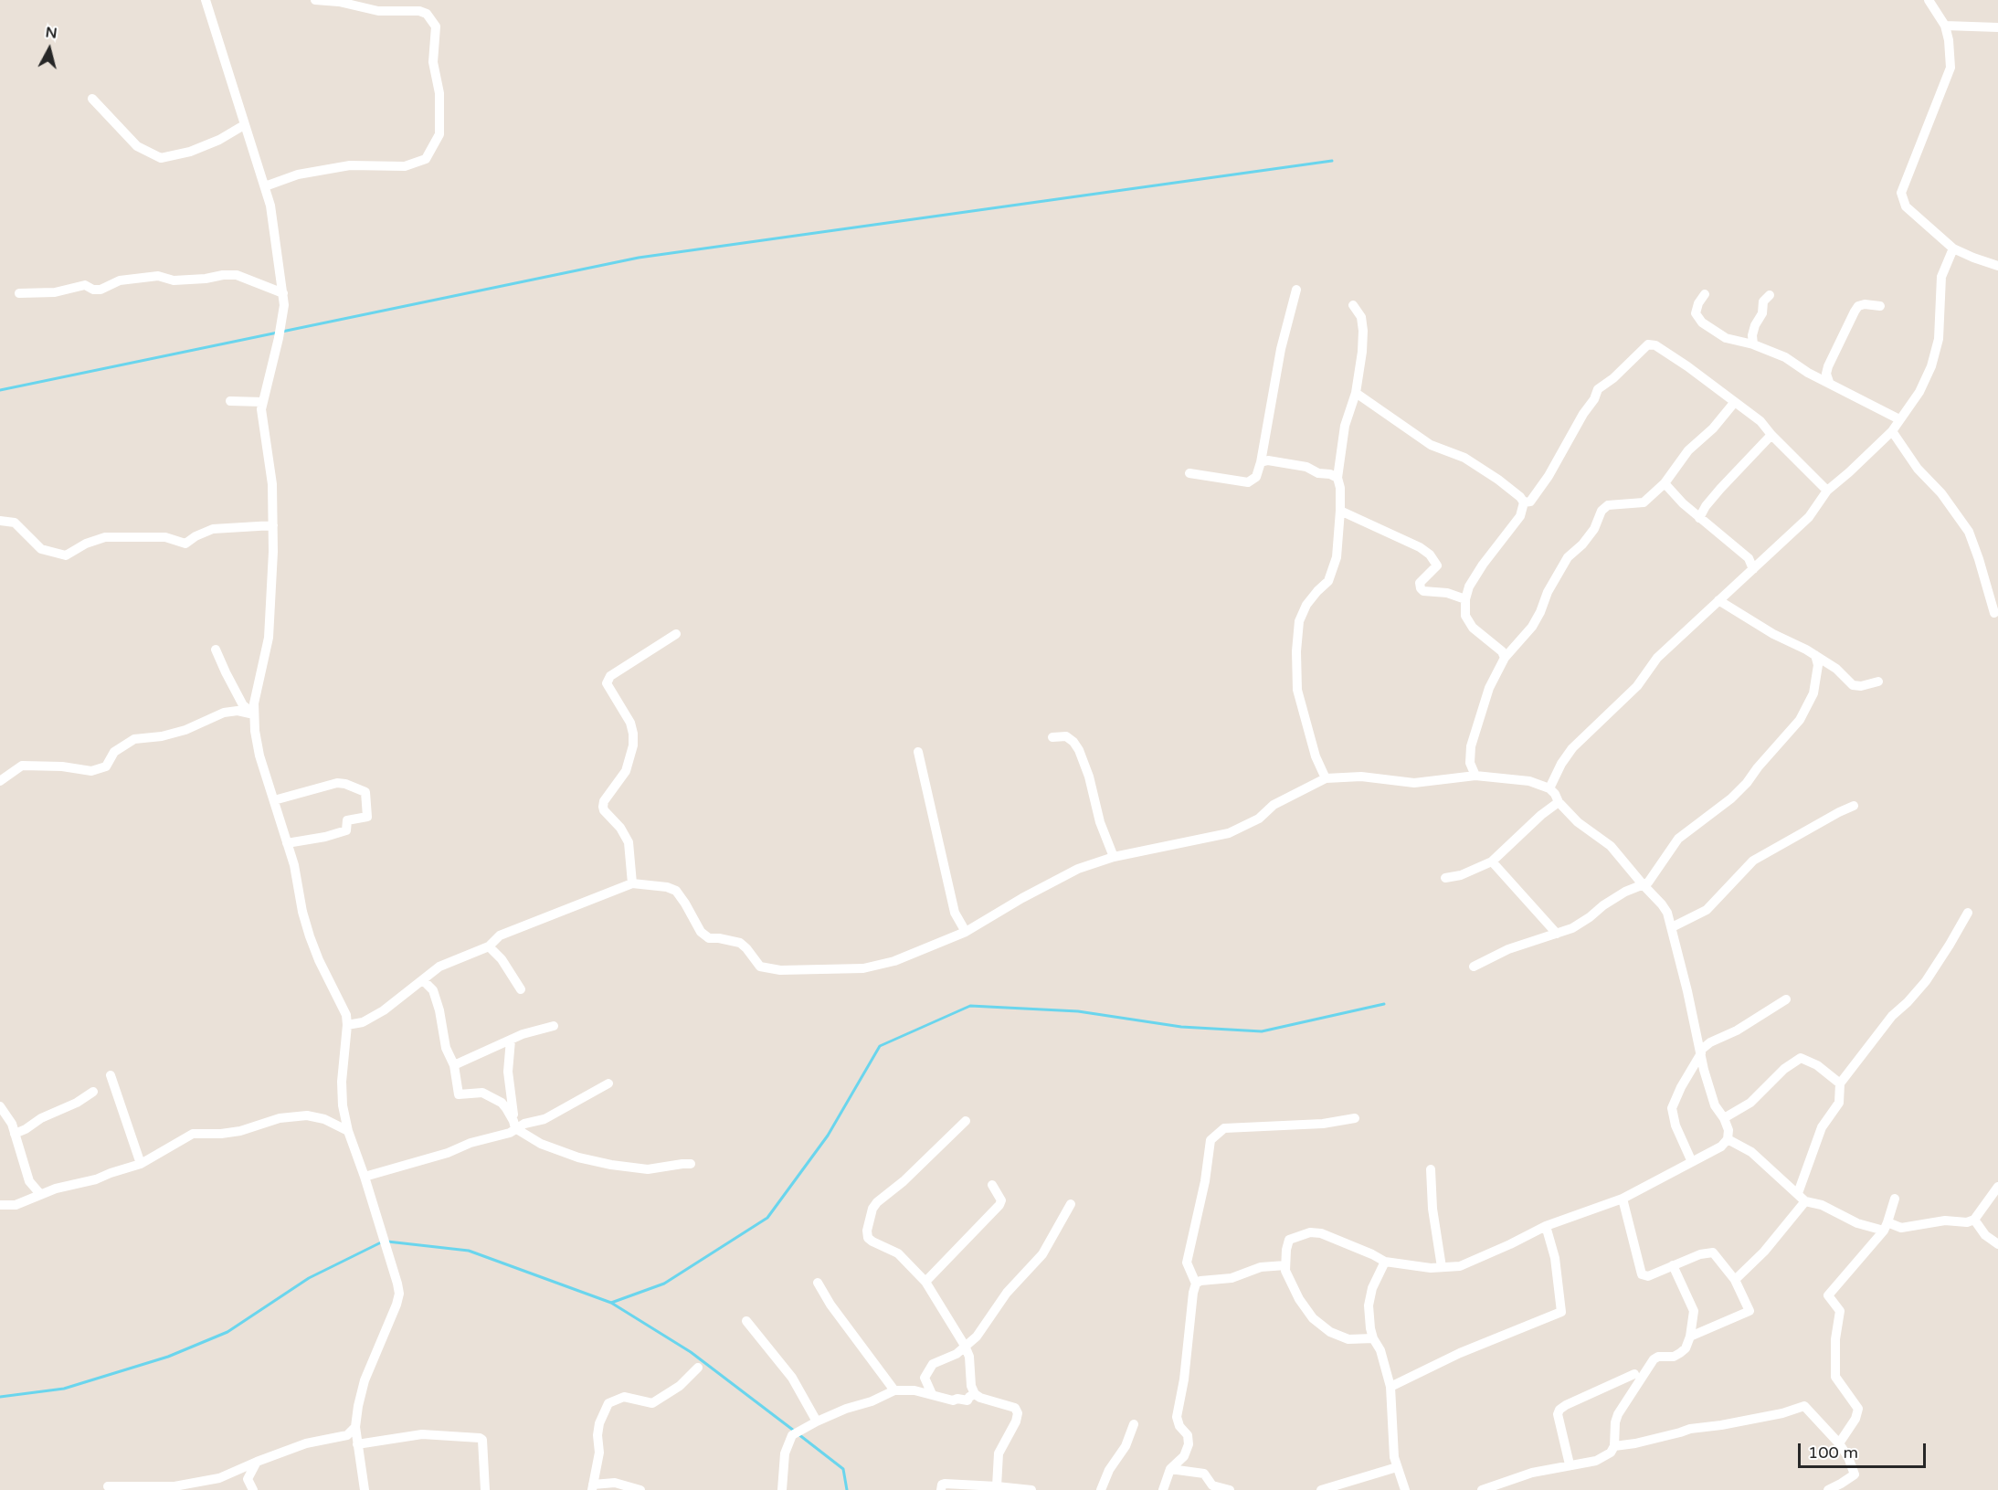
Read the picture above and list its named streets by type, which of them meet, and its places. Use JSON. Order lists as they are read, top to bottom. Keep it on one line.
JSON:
{"scale_bar":"100 m","north":"top"}
